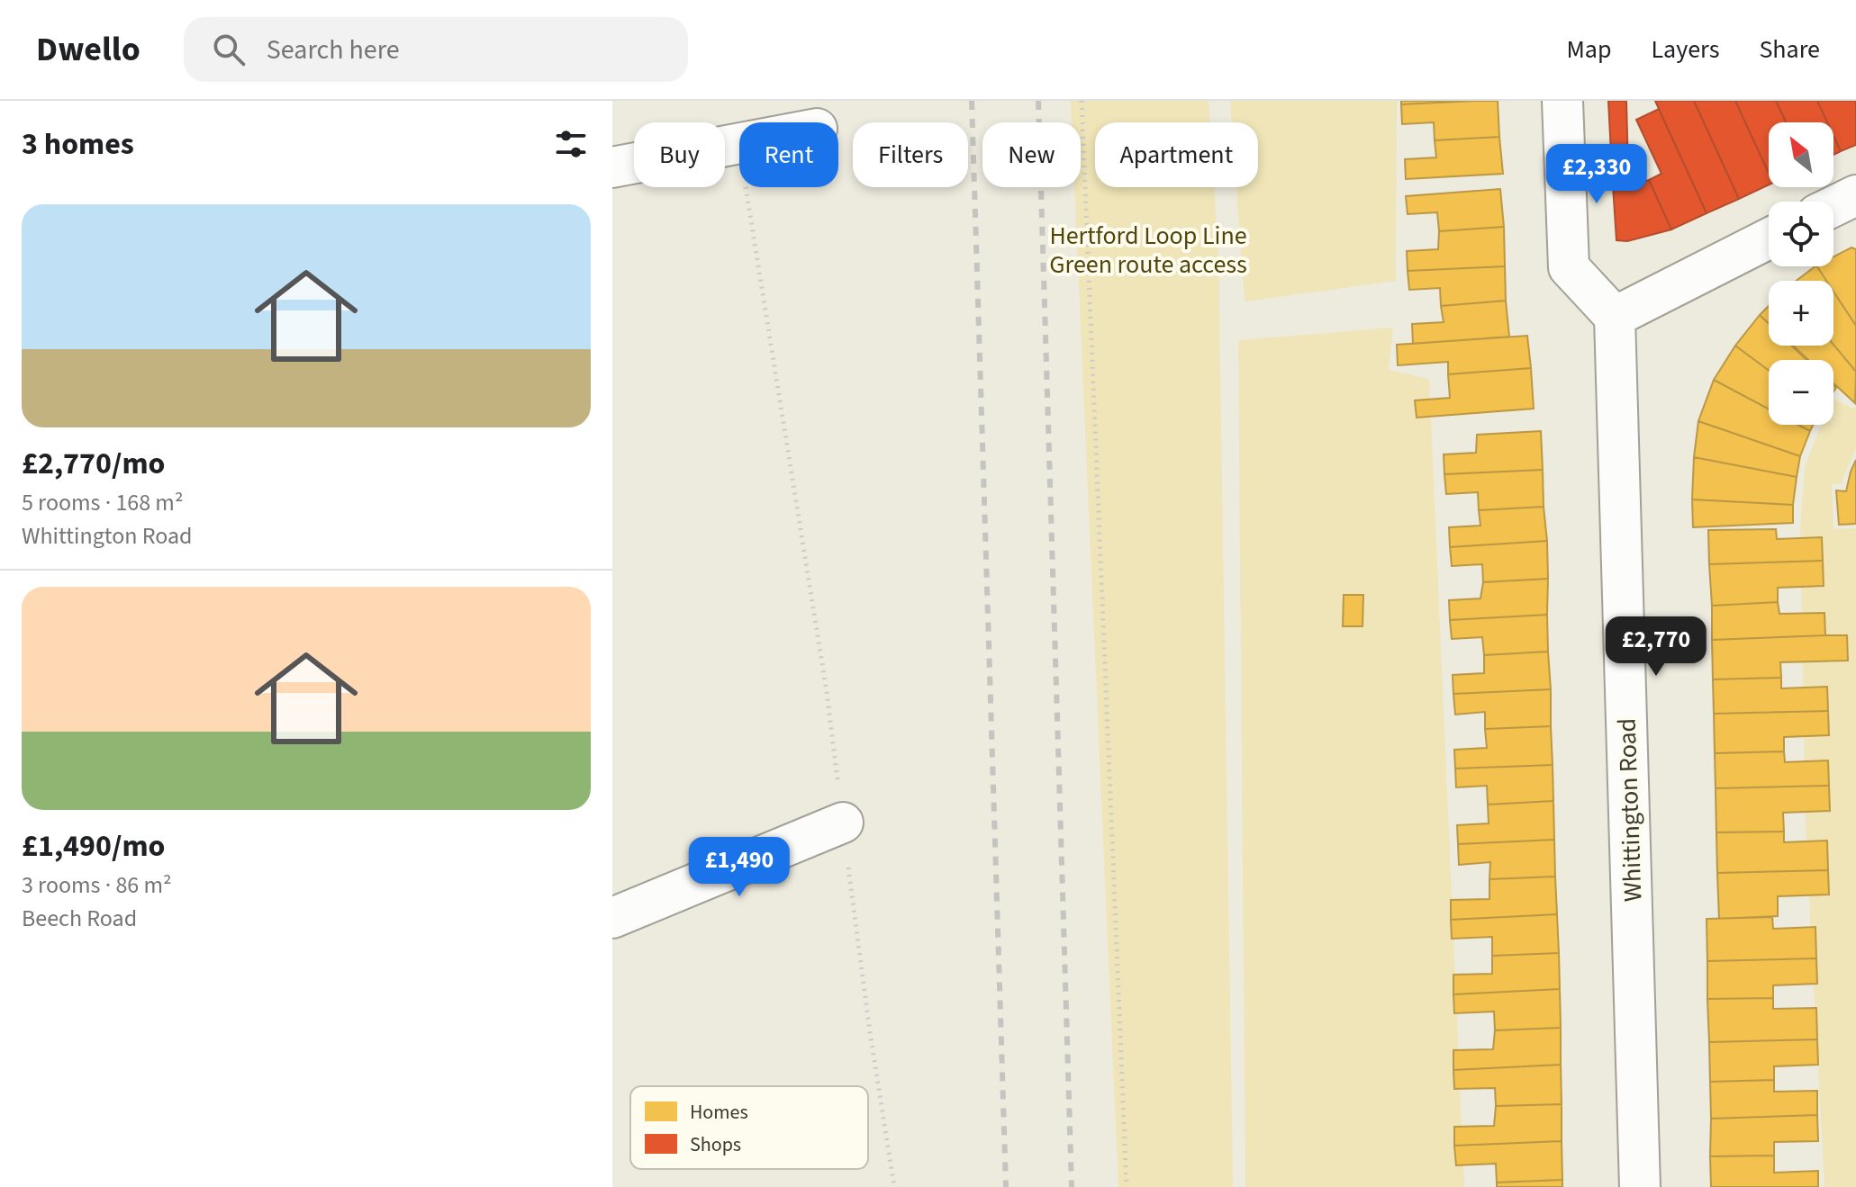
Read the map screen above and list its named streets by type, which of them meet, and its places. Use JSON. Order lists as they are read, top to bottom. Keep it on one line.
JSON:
{"streets":{"street":["Whittington Road"]},"parks":["Hertford Loop Line Green route access"],"legend":["Homes","Shops"],"north":"top left","page":{"header":"Dwello","search":"Search here","nav":["Map","Layers","Share"],"heading":"3 homes","map_buttons":["+","−"],"chip":["Buy","Rent","Filters","New","Apartment"],"price":["£2,330","£2,770","£1,490"],"list":[{"name":"£2,770/mo","note":"5 rooms · 168 m² · Whittington Road"},{"name":"£1,490/mo","note":"3 rooms · 86 m² · Beech Road"}]}}
